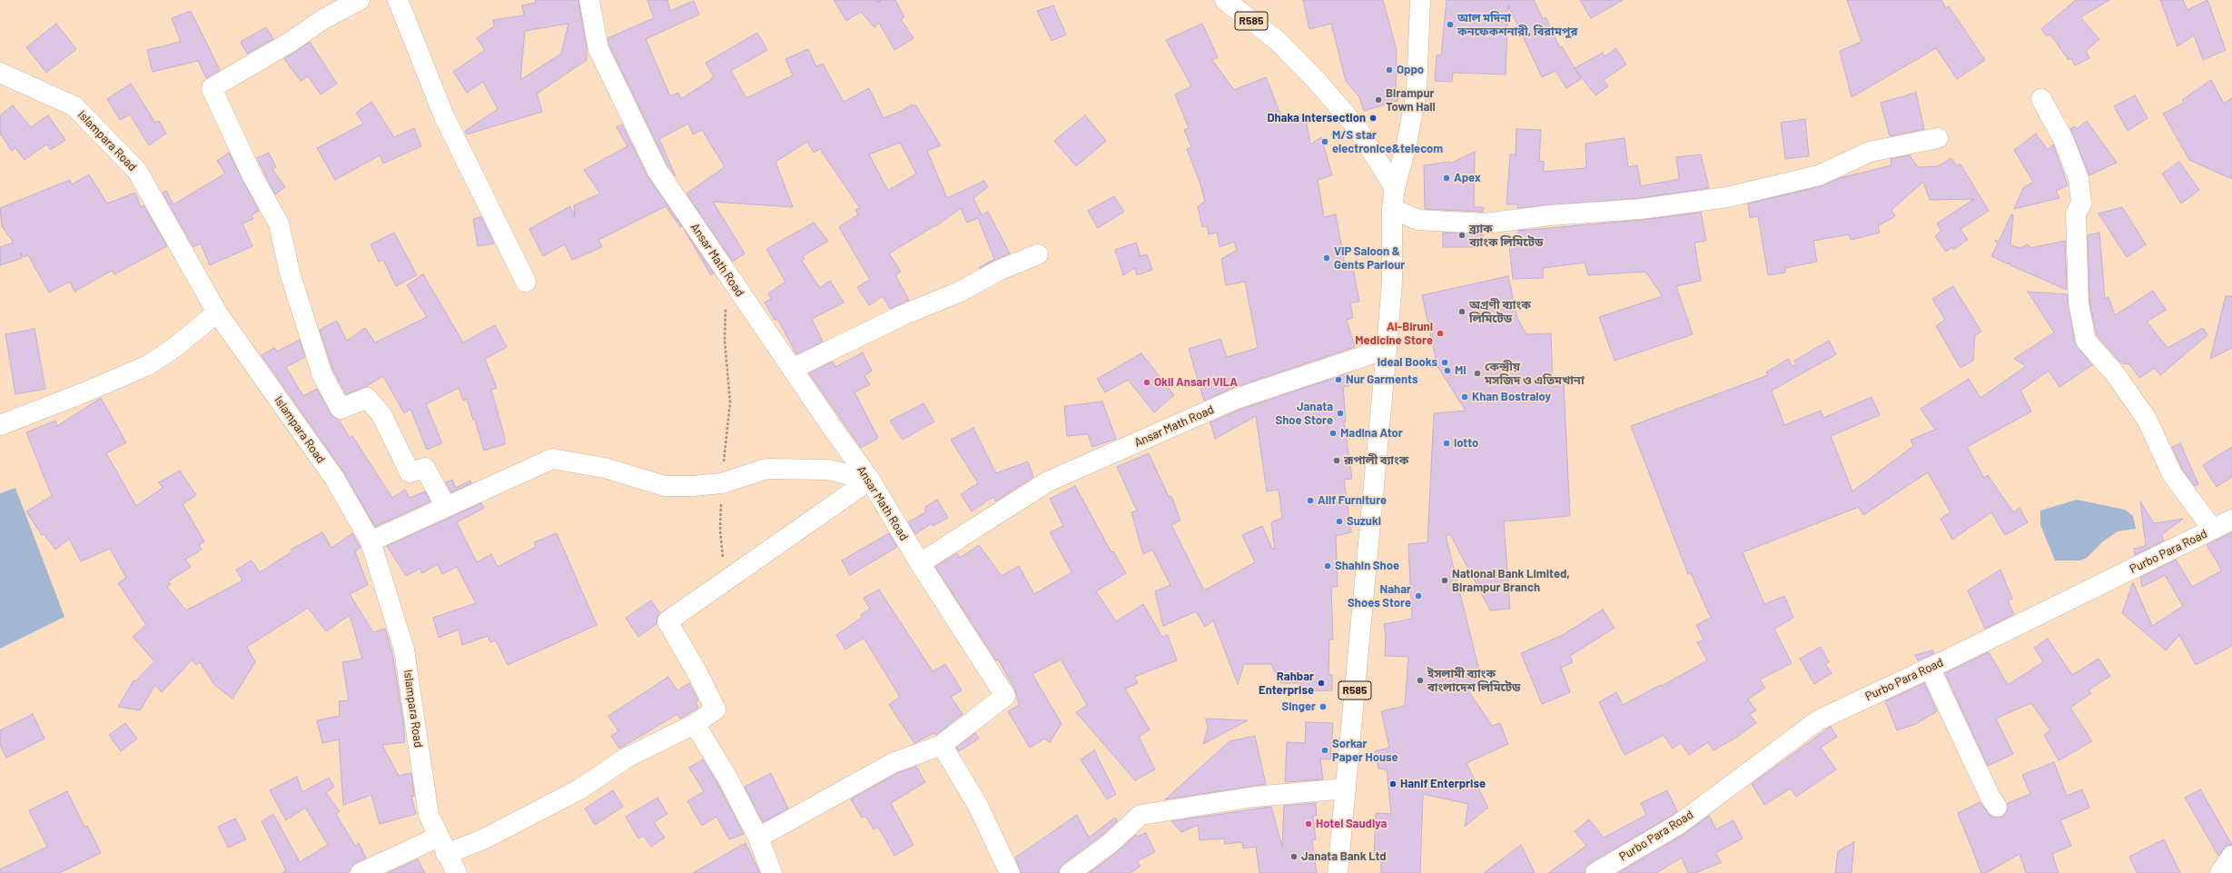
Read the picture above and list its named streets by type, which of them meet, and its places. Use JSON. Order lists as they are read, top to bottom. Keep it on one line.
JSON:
{"streets":{"street":["R585","Islampara Road","Ansar Math Road","Purbo Para Road"]},"crossings":[["R585","Ansar Math Road"]],"places":["আল মদিনা কনফেকশনারী, বিরামপুর","Oppo","Birampur Town Hall","Dhaka intersection","M/S star electronice&telecom","Apex","ব্র্যাক ব্যাংক লিমিটেড","VIP Saloon & Gents Parlour","অগ্রণী ব্যাংক লিমিটেড","Al-Biruni Medicine Store","Ideal Books","MI","কেন্দ্রীয় মসজিদ ও এতিমখানা","Nur Garments","Okil Ansari VILA","Khan Bostraloy","Janata Shoe Store","Madina Ator","lotto","রূপালী ব্যাংক","Alif Furniture","Suzuki","Shahin Shoe","National Bank Limited, Birampur Branch","Nahar Shoes Store","ইসলামী ব্যাংক বাংলাদেশ লিমিটেড","Rahbar Enterprise","Singer","Sorkar Paper House","Hanif Enterprise","Hotel Saudiya","Janata Bank Ltd"]}
